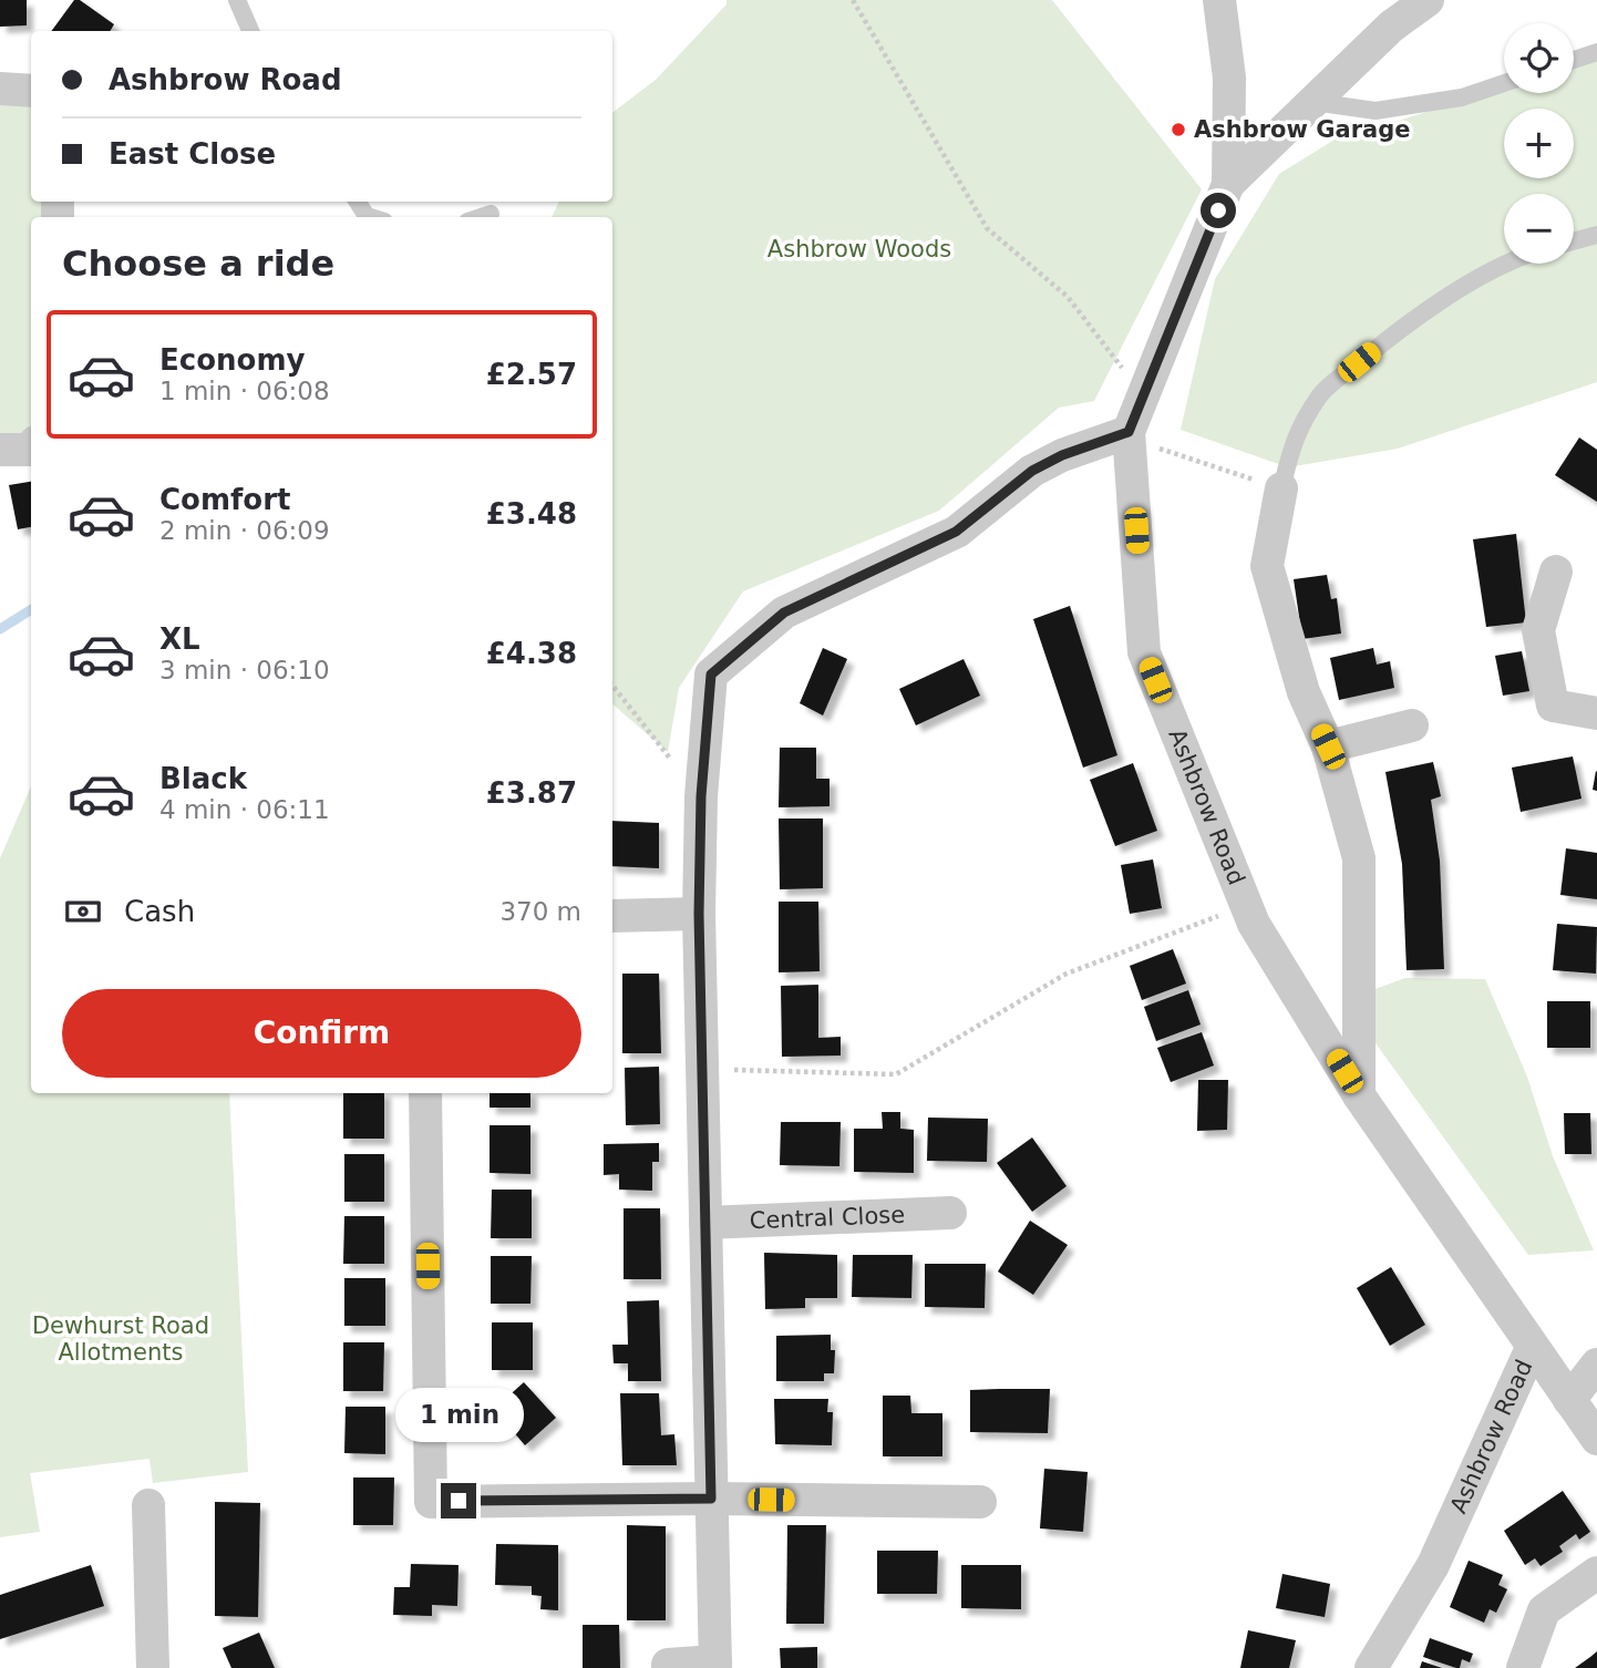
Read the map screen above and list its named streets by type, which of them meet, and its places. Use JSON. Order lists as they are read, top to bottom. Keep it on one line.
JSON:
{"streets":{"street":["Ashbrow Road","Central Close"]},"parks":["Ashbrow Woods","Dewhurst Road Allotments"],"places":["Ashbrow Garage"],"page":{"map_buttons":["+","−"],"banner":["Ashbrow Road","East Close"],"heading":"Choose a ride","list":[{"name":"Economy","note":"1 min · 06:08","value":"£2.57"},{"name":"Comfort","note":"2 min · 06:09","value":"£3.48"},{"name":"XL","note":"3 min · 06:10","value":"£4.38"},{"name":"Black","note":"4 min · 06:11","value":"£3.87"}],"pay":["Cash","370 m"],"buttons":"Confirm","bubble":"1 min"}}
